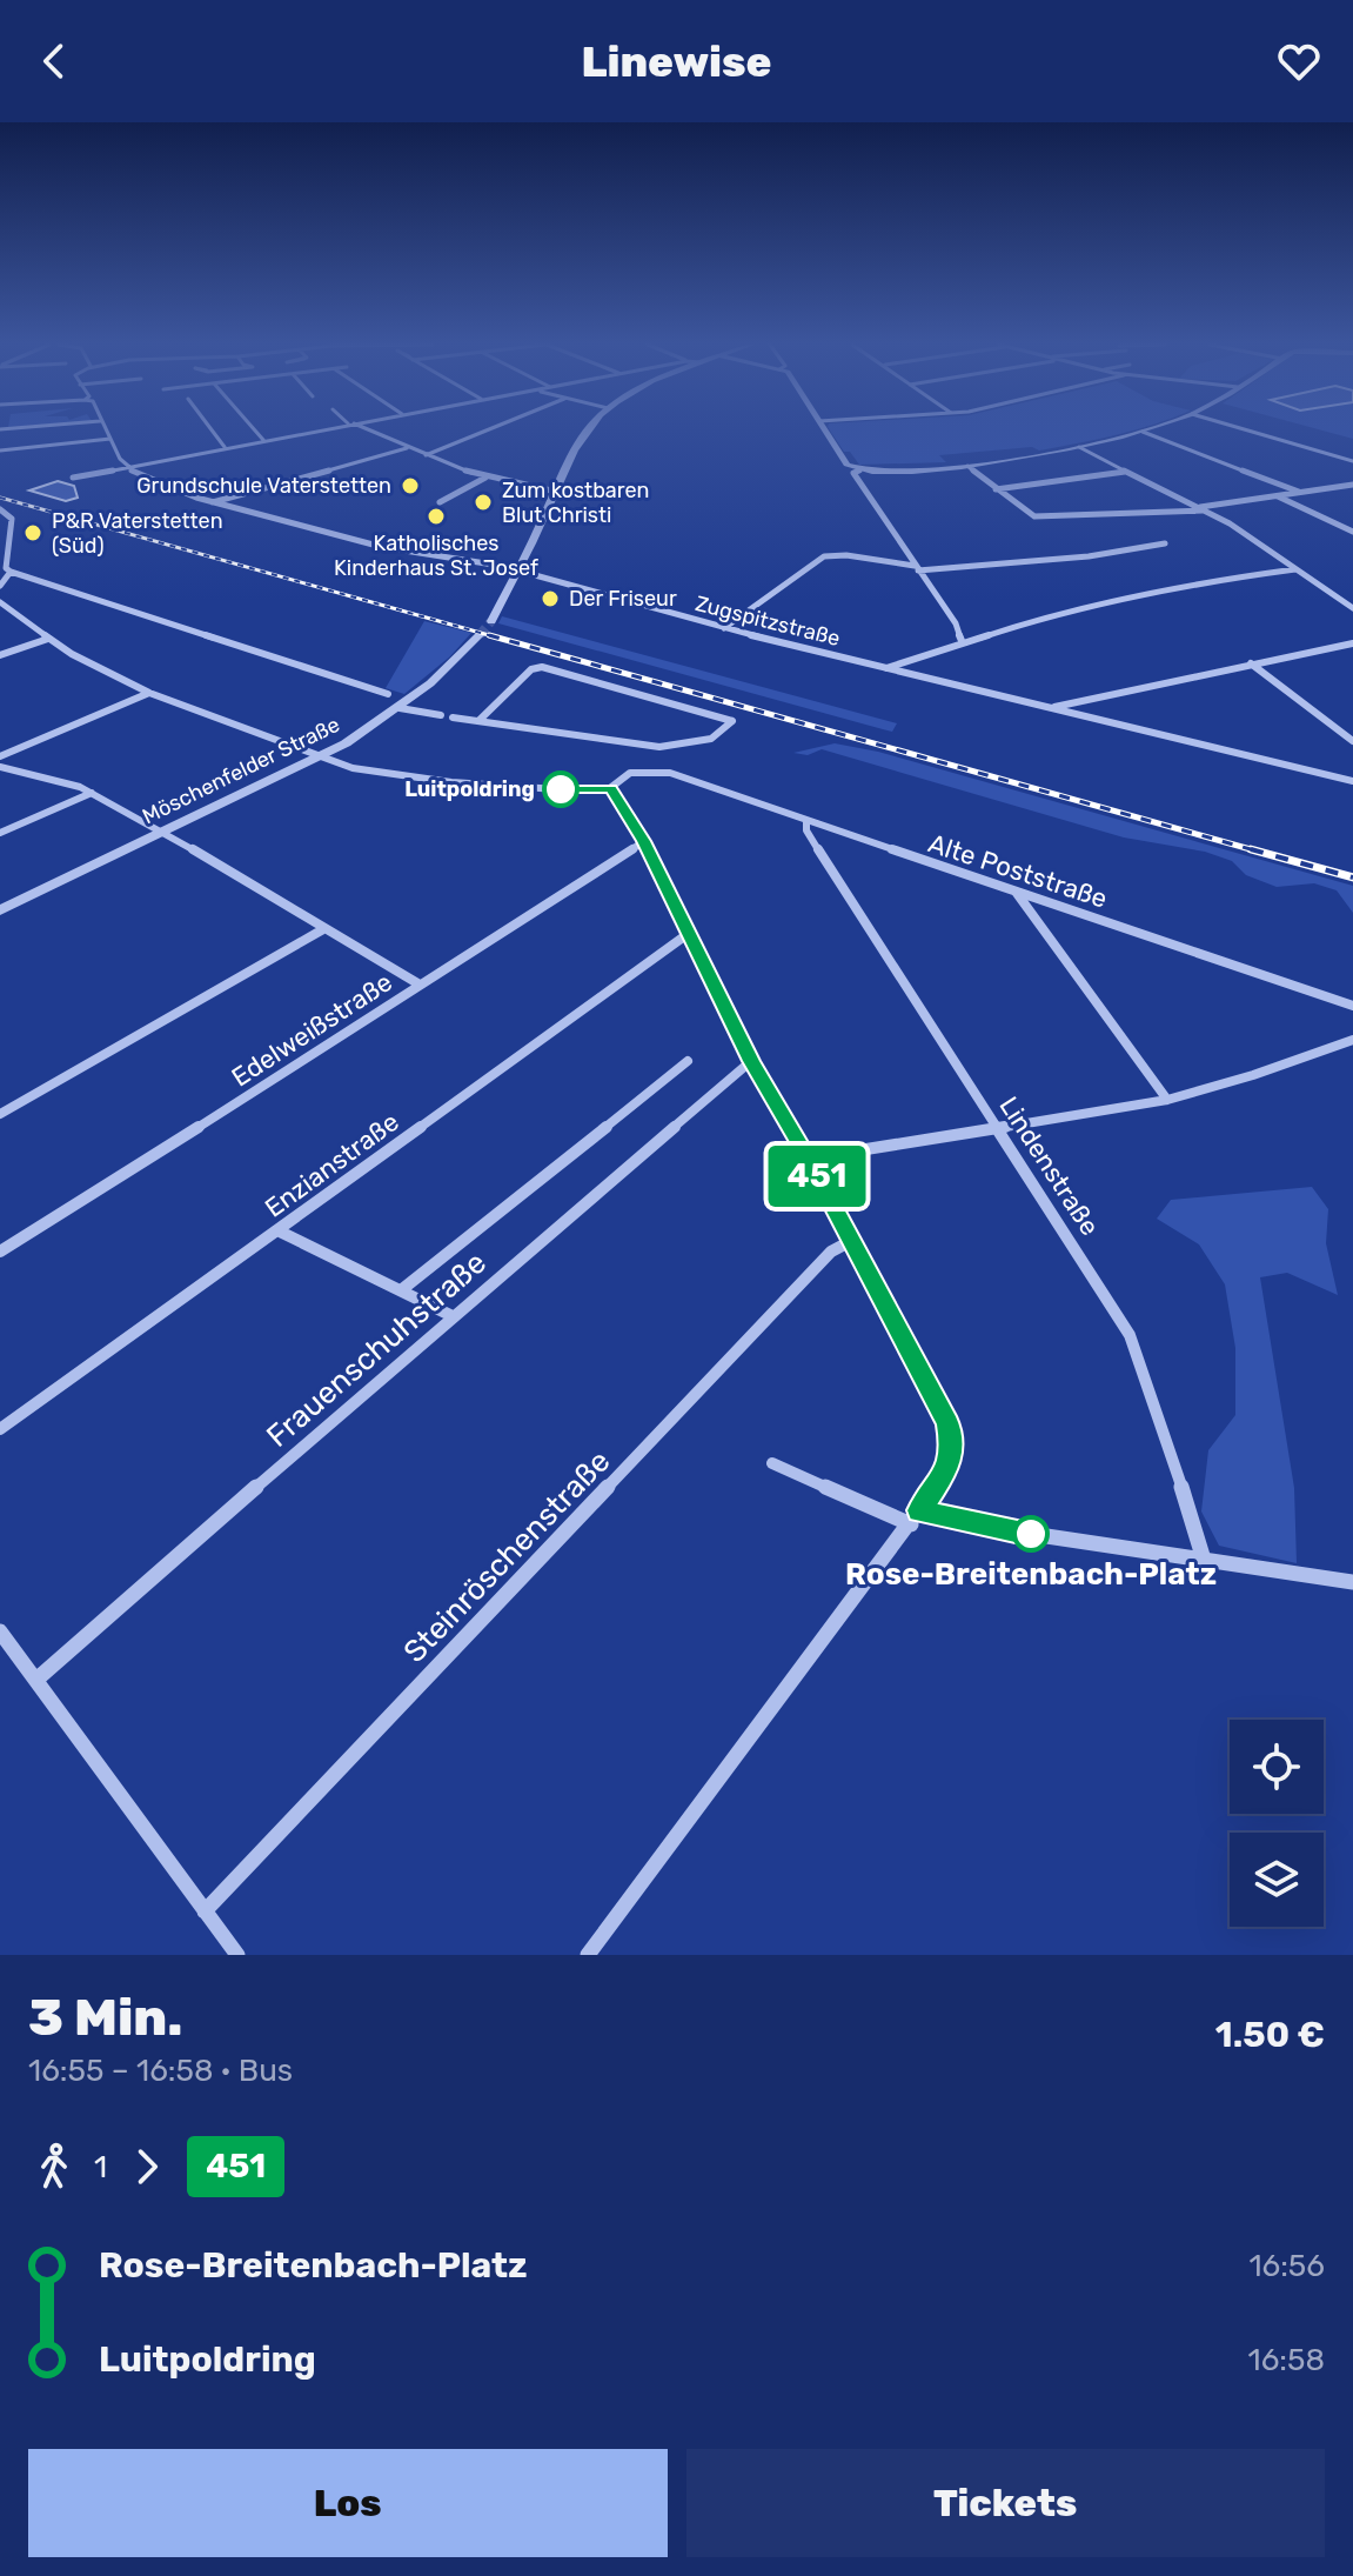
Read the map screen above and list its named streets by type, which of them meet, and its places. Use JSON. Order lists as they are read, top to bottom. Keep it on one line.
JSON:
{"streets":{"street":["Zugspitzstraße","Möschenfelder Straße","Alte Poststraße","Edelweißstraße","Enzianstraße","Lindenstraße","Frauenschuhstraße","Steinröschenstraße"]},"crossings":[["Alte Poststraße","Lindenstraße"]],"places":["Grundschule Vaterstetten","Zum kostbaren Blut Christi","Katholisches Kinderhaus St. Josef","P&R Vaterstetten (Süd)","Der Friseur","Luitpoldring","Rose-Breitenbach-Platz"],"lines":["bus line 451"],"page":{"header":"Linewise","on_map":"451","heading":["3 Min.","16:55 – 16:58 · Bus","1.50 €"],"legs":["1","451"],"list":[{"name":"Rose-Breitenbach-Platz","value":"16:56"},{"name":"Luitpoldring","value":"16:58"}],"buttons":["Los","Tickets"]}}
